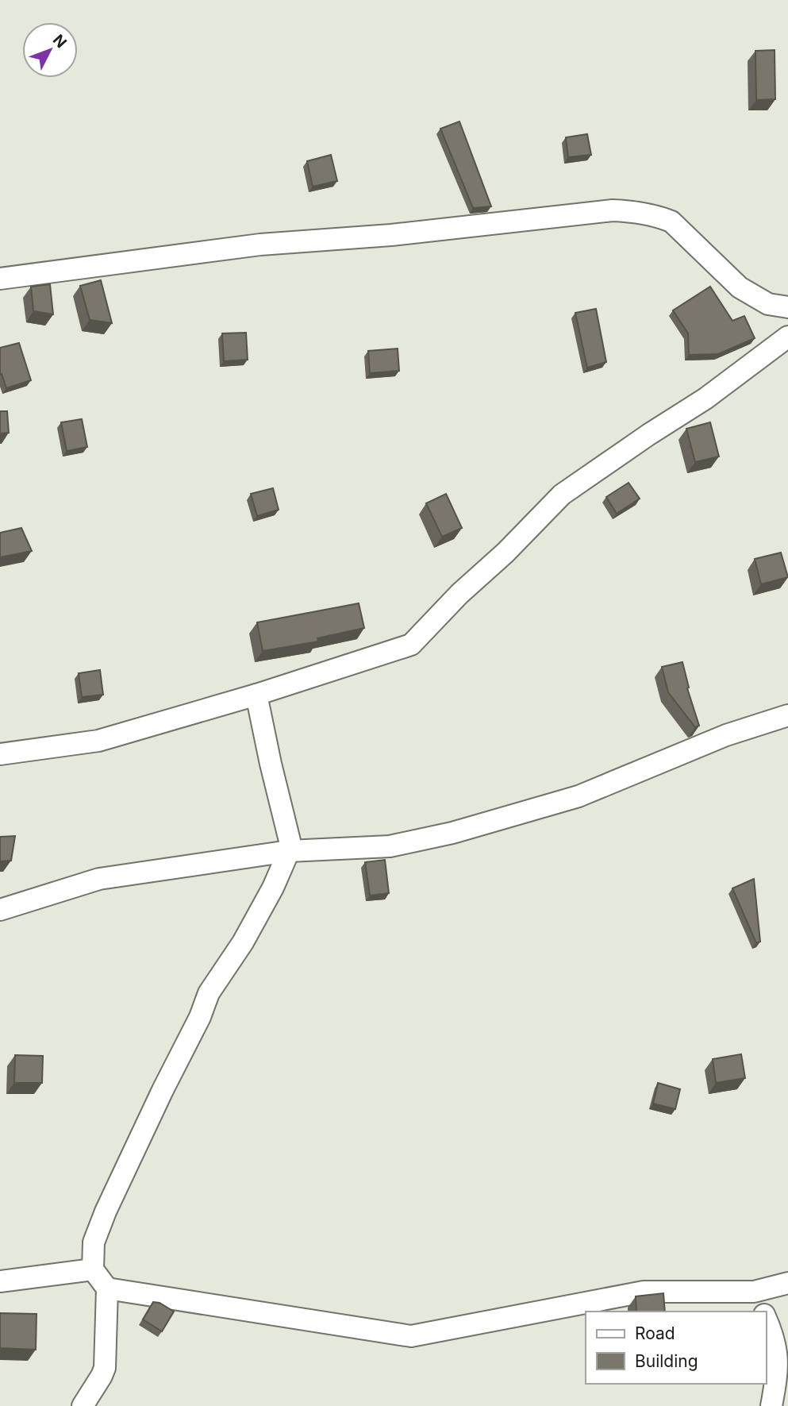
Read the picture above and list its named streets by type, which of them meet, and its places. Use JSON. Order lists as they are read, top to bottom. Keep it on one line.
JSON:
{"legend":["Road","Building"],"north":"top right"}
